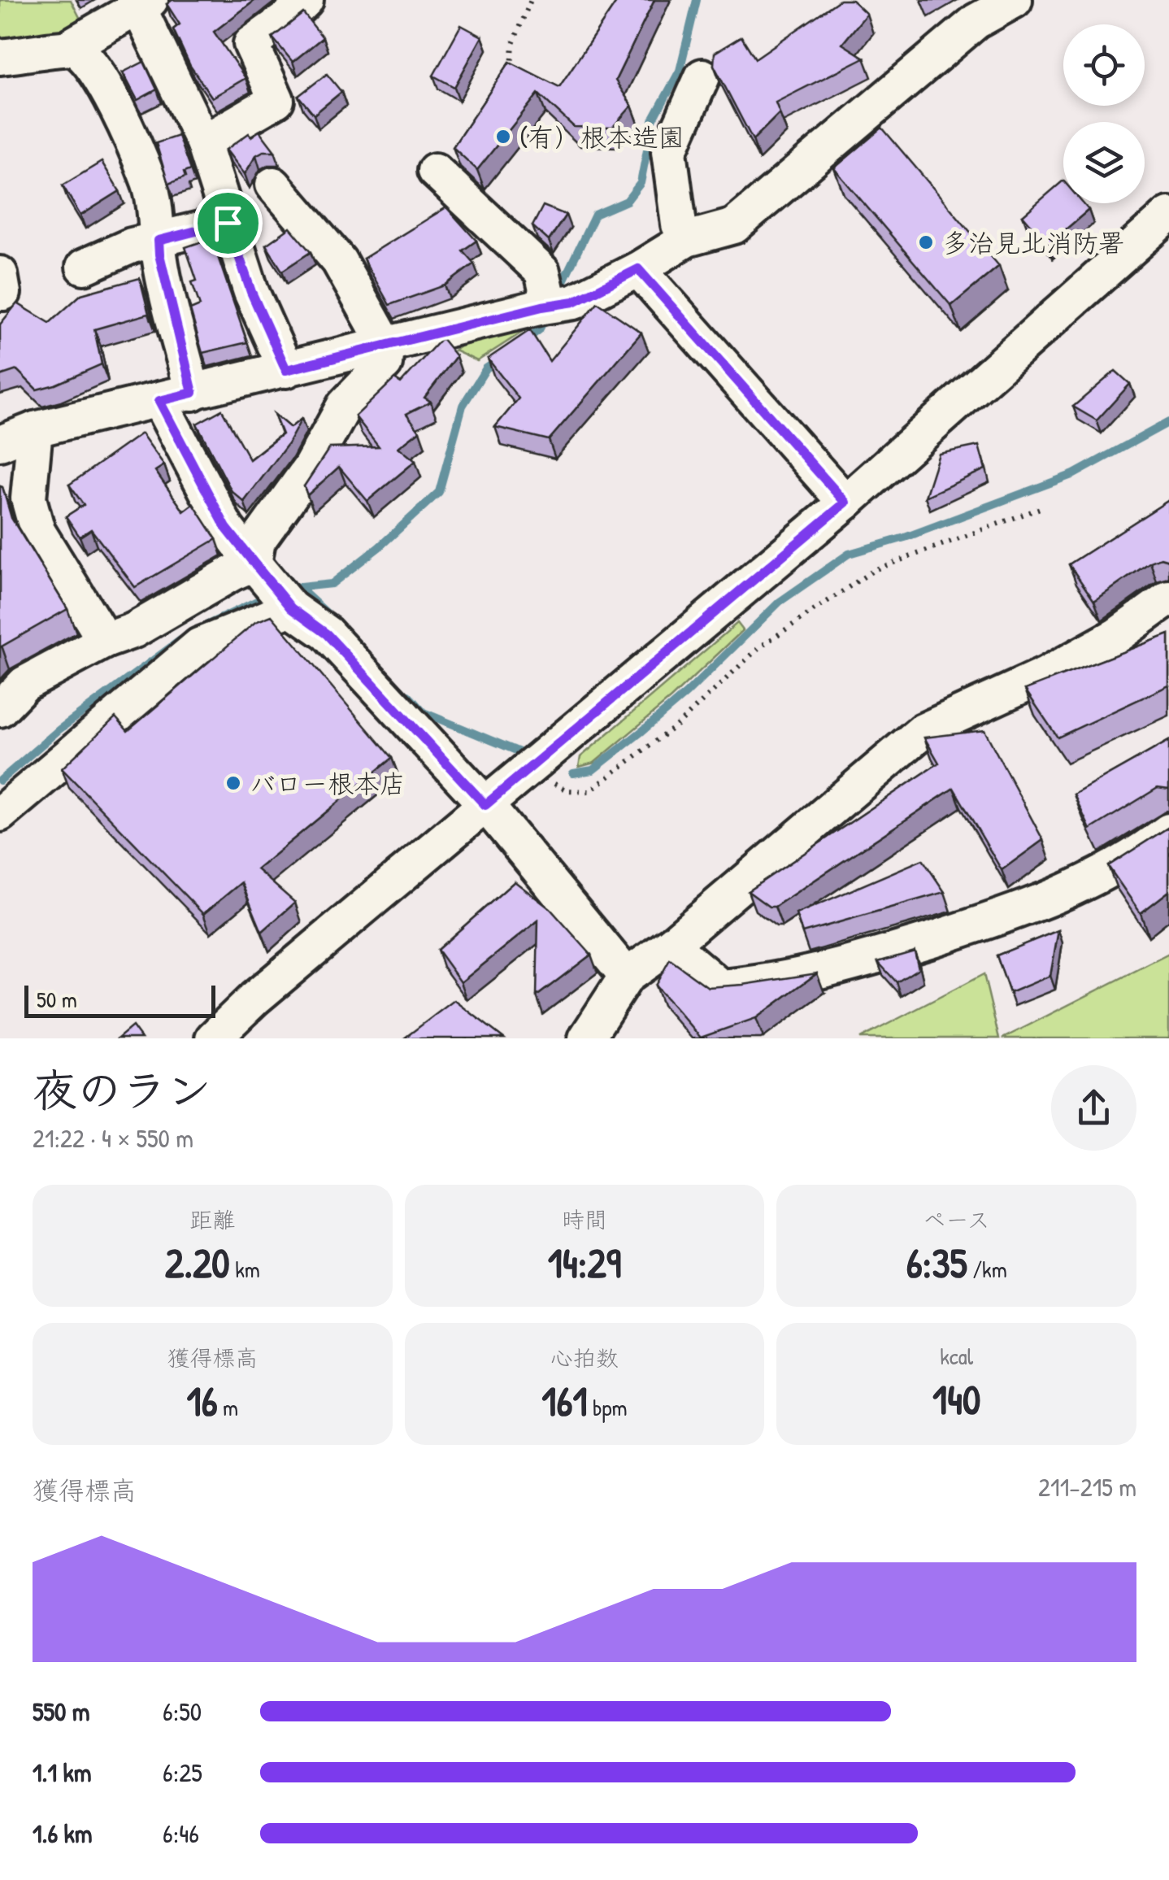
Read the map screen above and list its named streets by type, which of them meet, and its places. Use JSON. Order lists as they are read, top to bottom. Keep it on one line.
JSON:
{"places":["(有）根本造園","多治見北消防署","バロー根本店"],"scale_bar":"50 m","page":{"scale":"50 m","heading":["夜のラン","21:22 · 4 × 550 m"],"stats":[["距離","2.20 km"],["時間","14:29"],["ペース","6:35 /km"],["獲得標高","16 m"],["心拍数","161 bpm"],["kcal","140"]],"chart":["獲得標高","211–215 m"],"list":[{"name":"550 m","note":"6:50"},{"name":"1.1 km","note":"6:25"},{"name":"1.6 km","note":"6:46"}]}}
